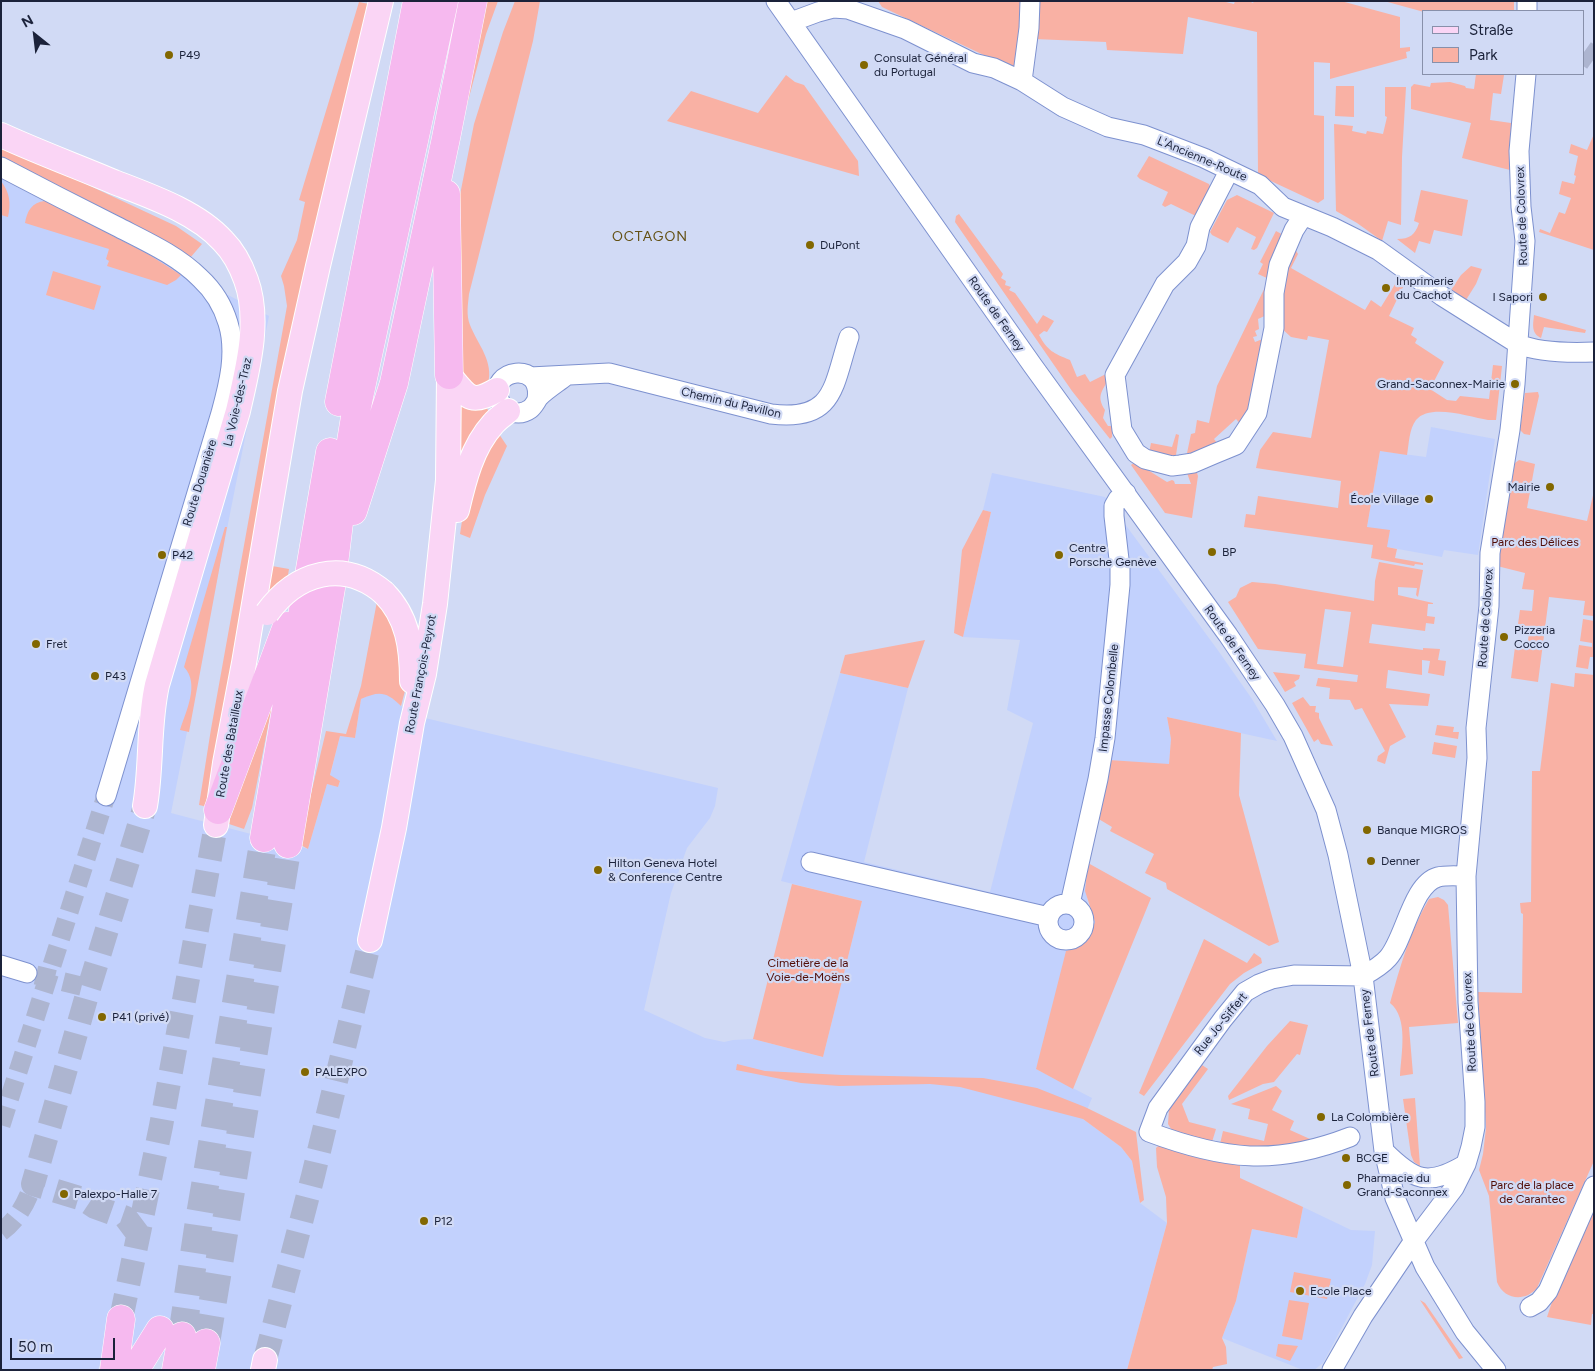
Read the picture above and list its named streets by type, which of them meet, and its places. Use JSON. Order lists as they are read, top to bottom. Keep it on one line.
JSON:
{"streets":{"main road":["La Voie-des-Traz","Route François-Peyrot","Route des Batailleux"],"street":["L'Ancienne-Route","Route de Colovrex","Route de Ferney","Chemin du Pavillon","Route Douanière","Impasse Colombelle","Rue Jo-Siffert"]},"crossings":[["L'Ancienne-Route","Route de Colovrex"],["L'Ancienne-Route","Route de Ferney"],["Route de Colovrex","Route de Ferney"],["Route de Ferney","Impasse Colombelle"],["Route de Ferney","Rue Jo-Siffert"]],"districts":["OCTAGON"],"parks":["Parc des Délices","Cimetière de la Voie-de-Moëns","Parc de la place de Carantec"],"places":["P49","Consulat Général du Portugal","DuPont","Imprimerie du Cachot","I Sapori","Grand-Saconnex-Mairie","Mairie","École Village","BP","P42","Centre Porsche Genève","Pizzeria Cocco","Fret","P43","Banque MIGROS","Denner","Hilton Geneva Hotel & Conference Centre","P41 (privé)","PALEXPO","La Colombière","BCGE","Pharmacie du Grand-Saconnex","Palexpo-Halle 7","P12","Ecole Place"],"legend":["Straße","Park"],"scale_bar":"50 m","north":"top left"}
